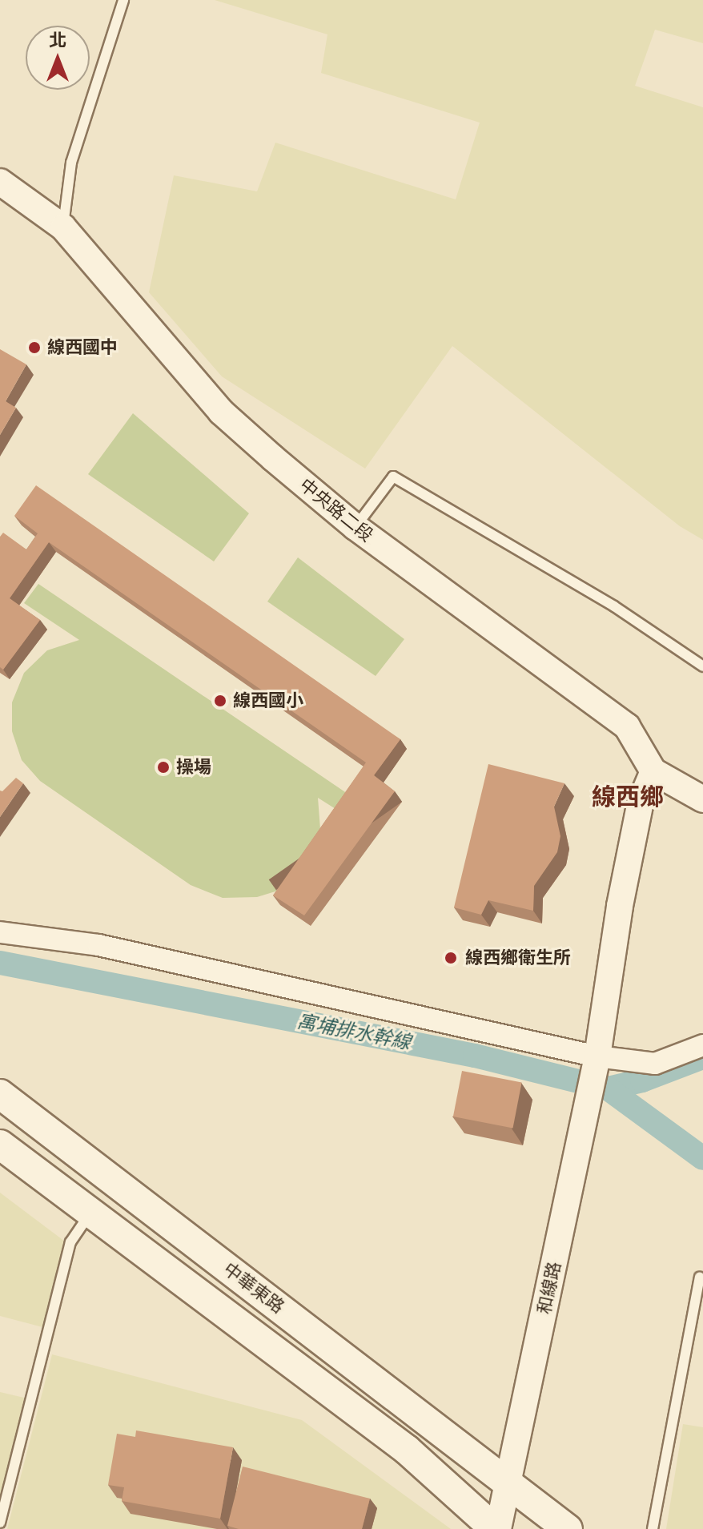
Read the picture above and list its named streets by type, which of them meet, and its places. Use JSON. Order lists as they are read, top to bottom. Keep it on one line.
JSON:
{"streets":{"main road":["中華東路"],"street":["中央路二段","和線路"]},"crossings":[["中華東路","和線路"]],"districts":["線西鄉"],"water":["寓埔排水幹線"],"places":["線西國中","線西國小","操場","線西鄉衛生所"],"north":"top"}
